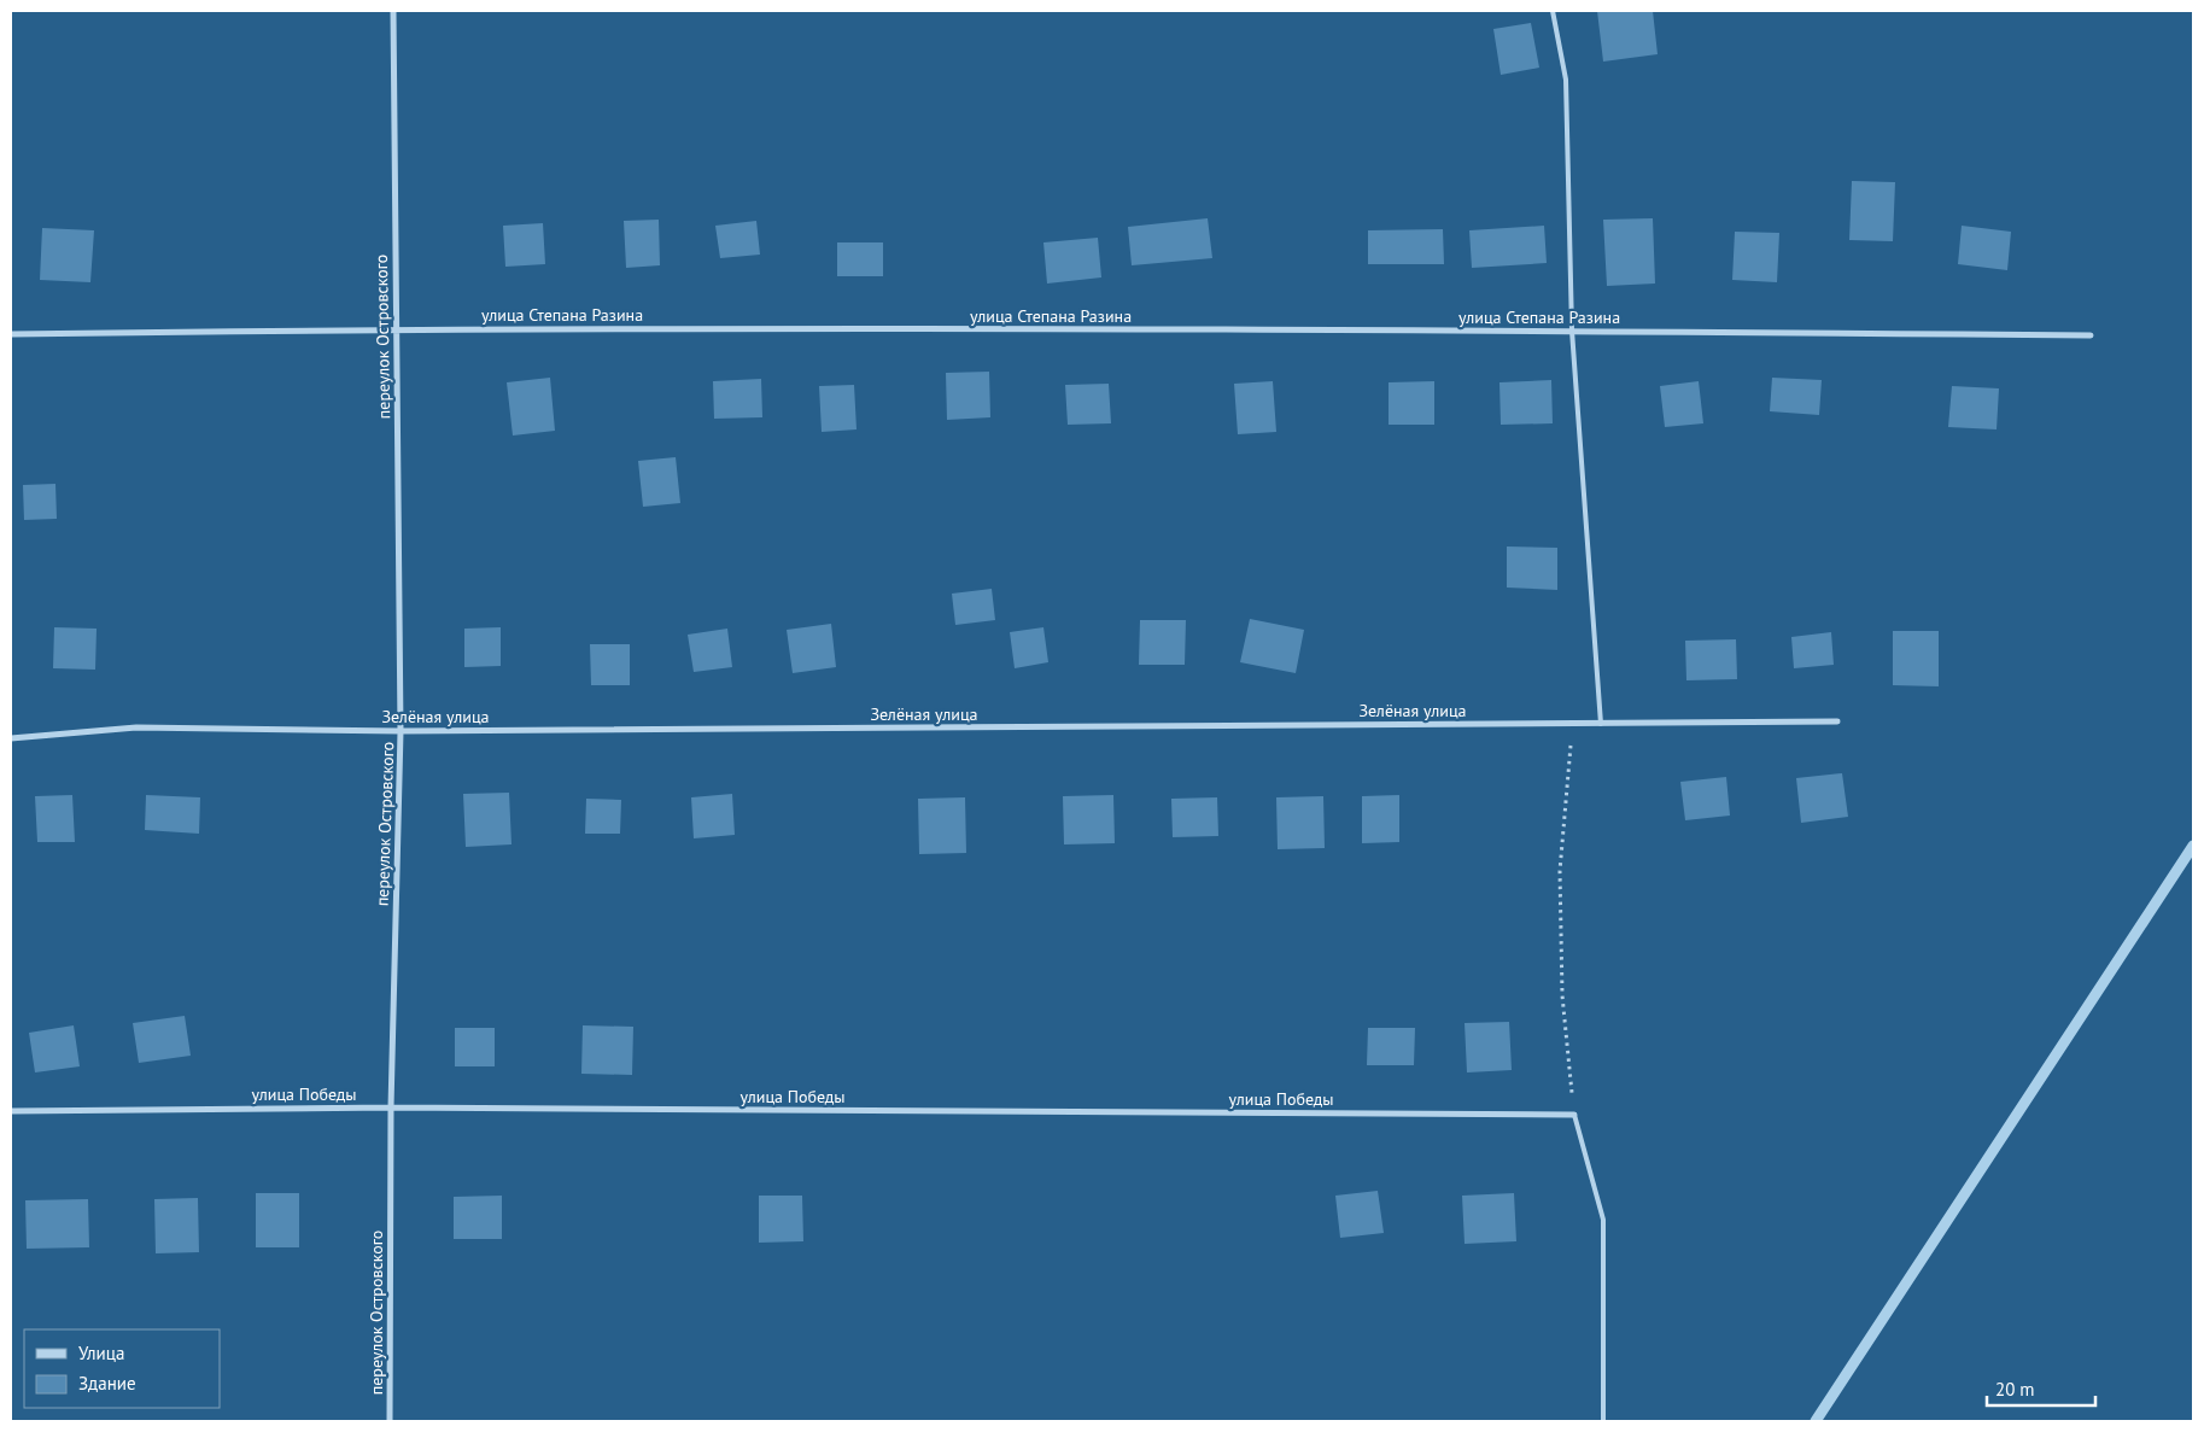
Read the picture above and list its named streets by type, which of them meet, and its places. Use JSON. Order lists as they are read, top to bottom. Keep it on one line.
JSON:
{"streets":{"street":["улица Степана Разина","переулок Островского","Зелёная улица","улица Победы"]},"crossings":[["улица Степана Разина","переулок Островского"],["переулок Островского","Зелёная улица"],["переулок Островского","улица Победы"]],"legend":["Улица","Здание"],"scale_bar":"20 m"}
